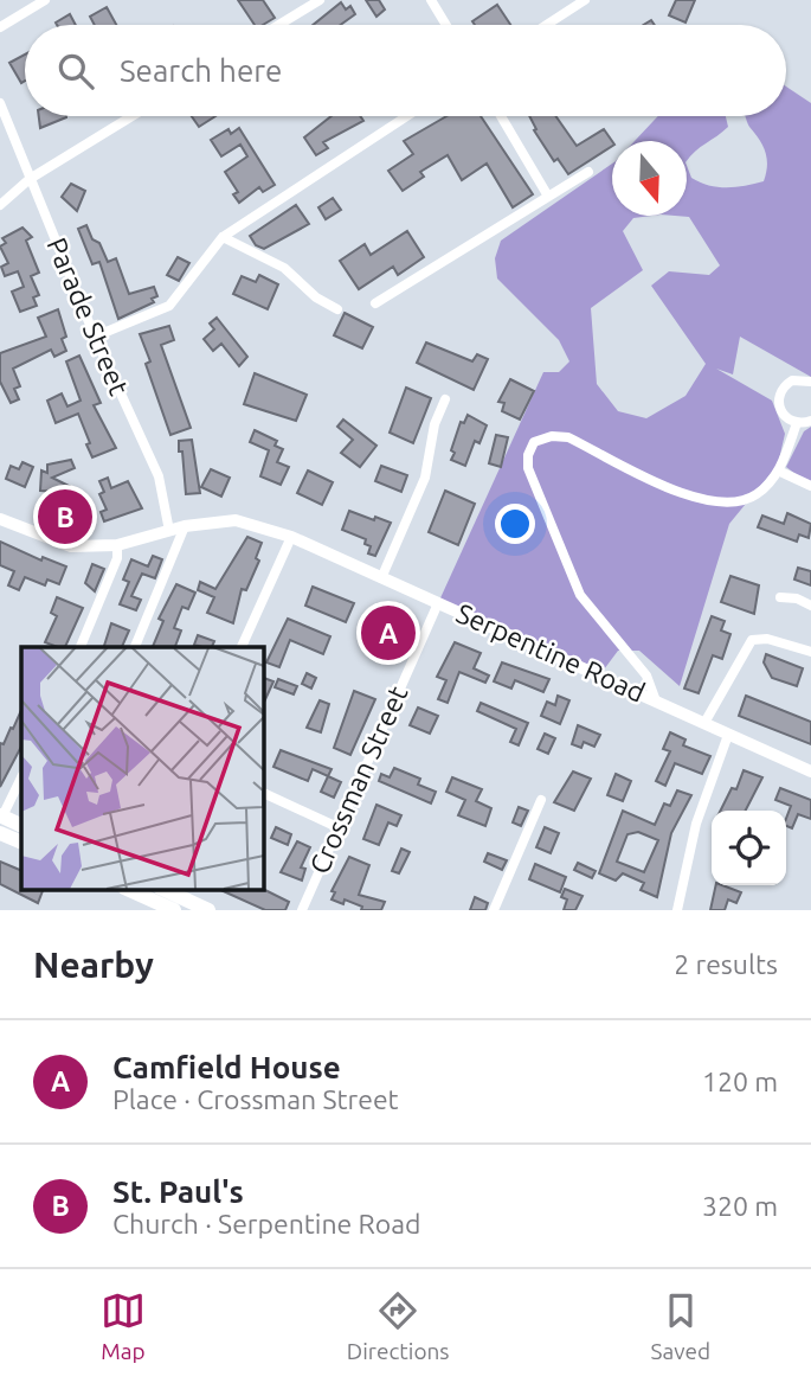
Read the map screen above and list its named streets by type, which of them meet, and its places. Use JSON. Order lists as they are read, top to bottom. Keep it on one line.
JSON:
{"streets":{"street":["Parade Street","Serpentine Road","Crossman Street"]},"crossings":[["Parade Street","Serpentine Road"],["Serpentine Road","Crossman Street"]],"north":"bottom","page":{"search":"Search here","pins":["B","A"],"heading":["Nearby","2 results"],"list":[{"mark":"A","name":"Camfield House","note":"Place · Crossman Street","value":"120 m"},{"mark":"B","name":"St. Paul's","note":"Church · Serpentine Road","value":"320 m"}],"nav":["Map","Directions","Saved"]}}
